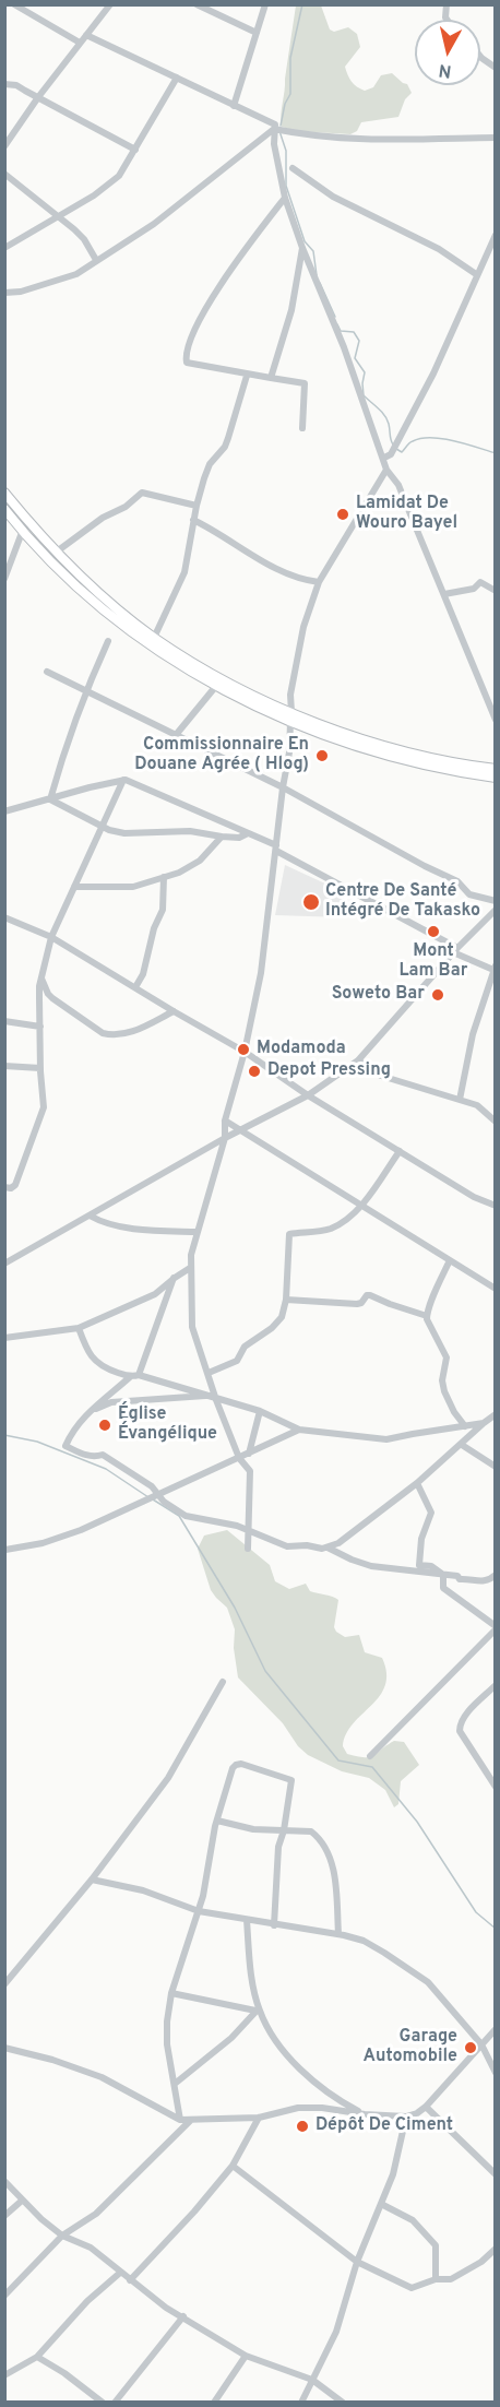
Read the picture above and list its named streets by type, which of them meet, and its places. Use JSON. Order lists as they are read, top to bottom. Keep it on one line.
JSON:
{"places":["Lamidat De Wouro Bayel","Commissionnaire En Douane Agrée ( Hlog)","Centre De Santé Intégré De Takasko","Mont Lam Bar","Soweto Bar","Modamoda","Depot Pressing","Église Évangélique","Garage Automobile","Dépôt De Ciment"],"north":"bottom"}
